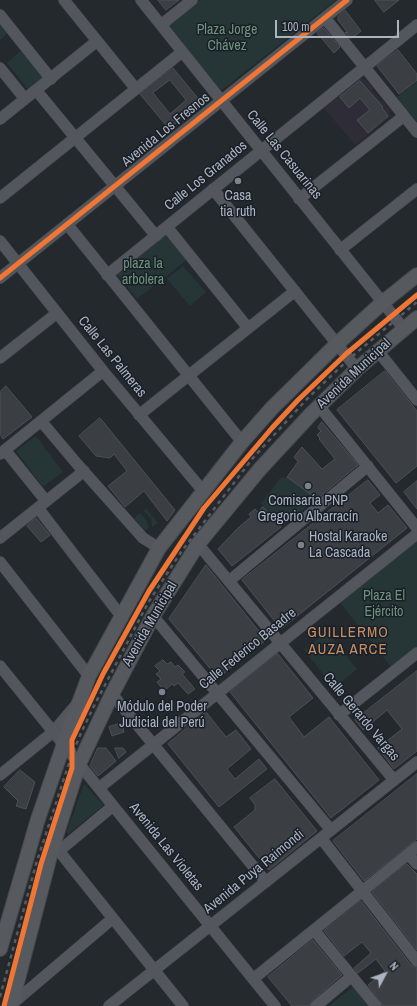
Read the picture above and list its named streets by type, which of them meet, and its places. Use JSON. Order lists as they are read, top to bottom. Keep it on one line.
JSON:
{"streets":{"main road":["Avenida Municipal"],"street":["Avenida Los Fresnos","Calle Las Casuarinas","Calle Los Granados","Calle Las Palmeras","Calle Federico Basadre","Calle Gerardo Vargas","Avenida Las Violetas","Avenida Puya Raimondi"]},"crossings":[["Avenida Los Fresnos","Calle Las Casuarinas"],["Avenida Los Fresnos","Calle Las Palmeras"],["Calle Las Casuarinas","Calle Los Granados"],["Calle Las Casuarinas","Avenida Municipal"],["Calle Las Palmeras","Avenida Municipal"],["Avenida Municipal","Calle Gerardo Vargas"],["Avenida Municipal","Avenida Las Violetas"],["Calle Federico Basadre","Calle Gerardo Vargas"],["Calle Federico Basadre","Avenida Las Violetas"],["Calle Gerardo Vargas","Avenida Puya Raimondi"],["Avenida Las Violetas","Avenida Puya Raimondi"]],"districts":["GUILLERMO AUZA ARCE"],"parks":["Plaza Jorge Chávez","plaza la arbolera","Plaza El Ejército"],"places":["Casa tia ruth","Comisaría PNP Gregorio Albarracín","Hostal Karaoke La Cascada","Módulo del Poder Judicial del Perú"],"scale_bar":"100 m","north":"top right"}
